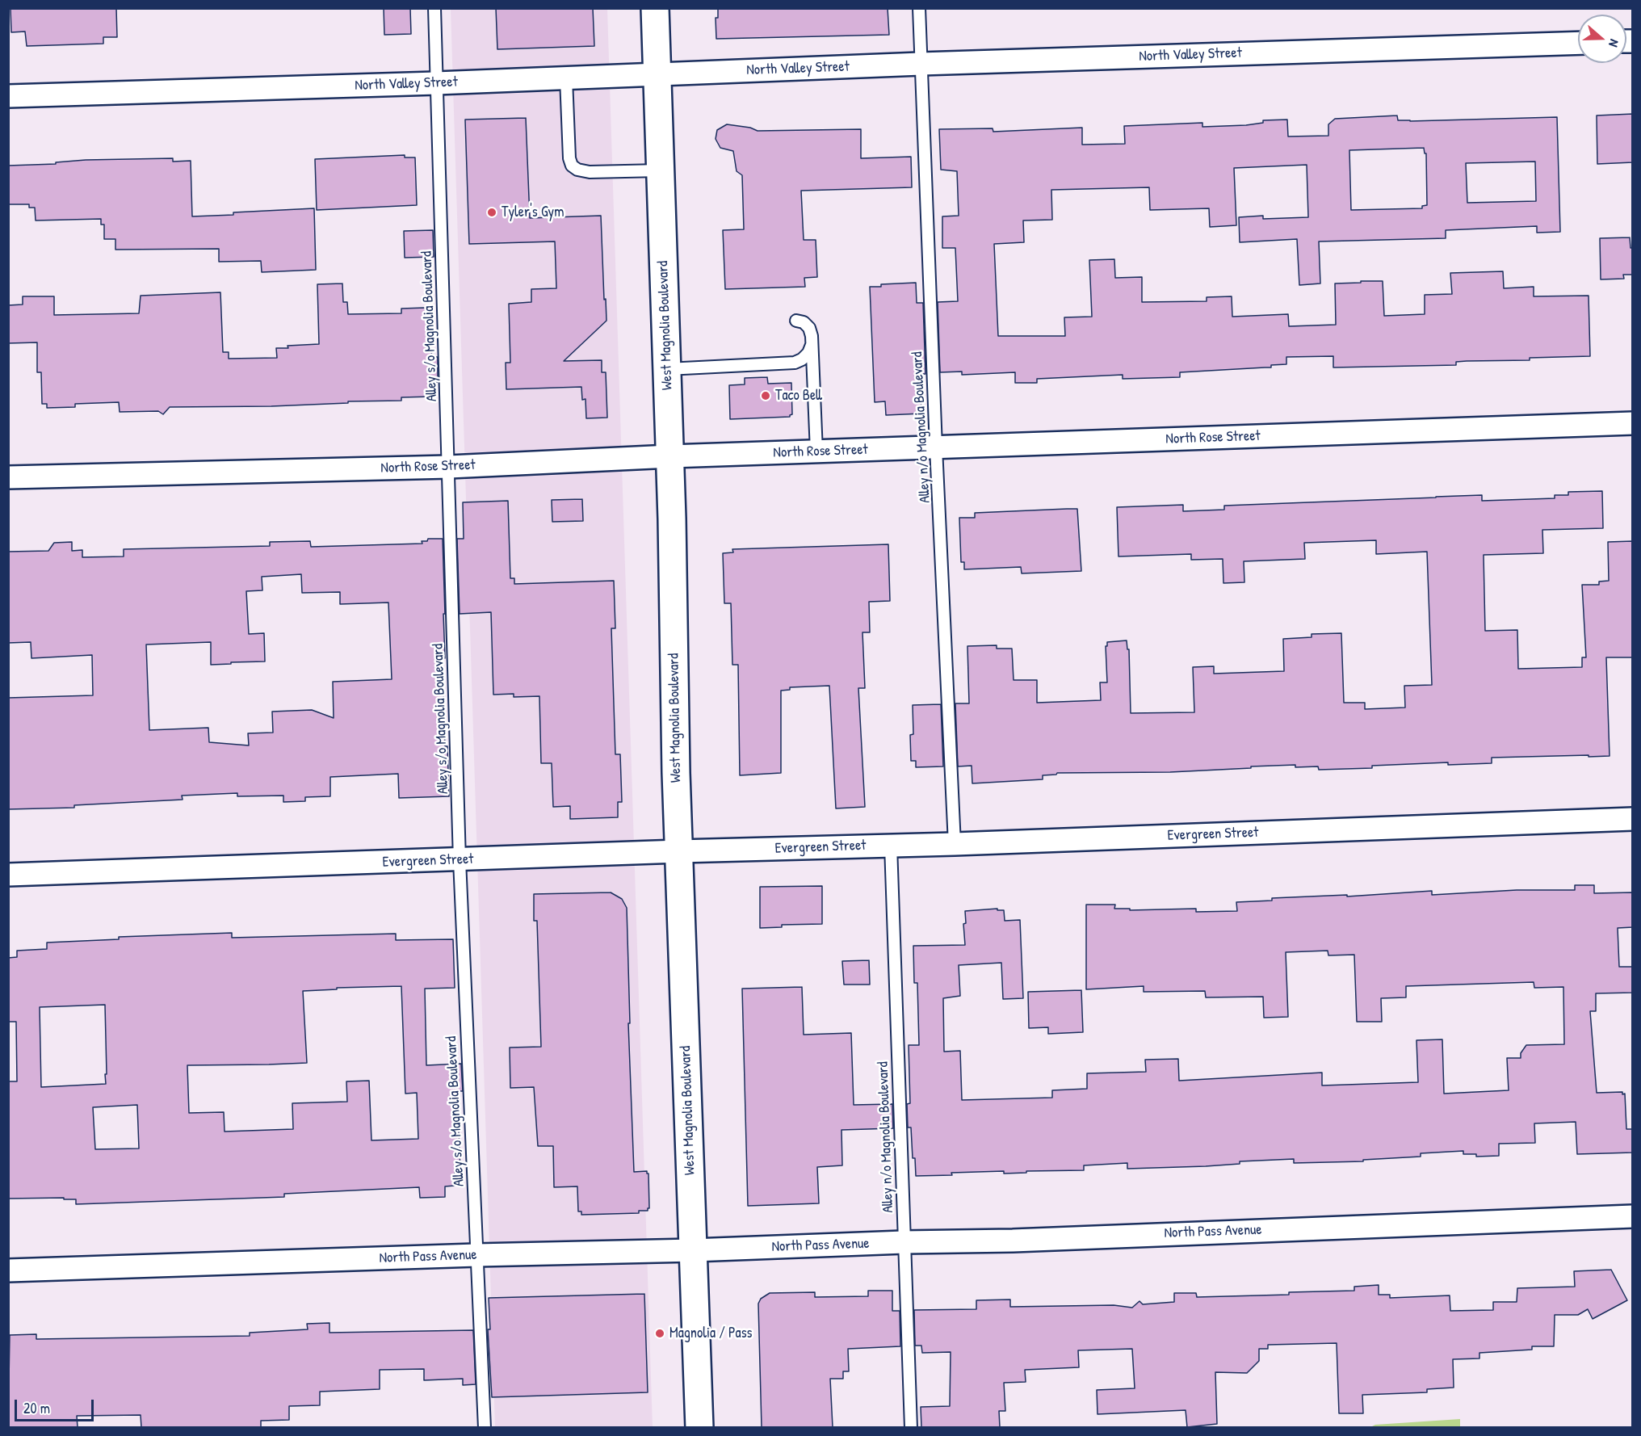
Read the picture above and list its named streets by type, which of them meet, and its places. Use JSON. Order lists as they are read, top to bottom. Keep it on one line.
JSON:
{"streets":{"main road":["West Magnolia Boulevard"],"street":["North Valley Street","North Rose Street","Evergreen Street","North Pass Avenue"],"lane":["Alley s/o Magnolia Boulevard","Alley n/o Magnolia Boulevard"]},"crossings":[["North Valley Street","West Magnolia Boulevard"],["North Valley Street","Alley s/o Magnolia Boulevard"],["North Valley Street","Alley n/o Magnolia Boulevard"],["West Magnolia Boulevard","North Rose Street"],["West Magnolia Boulevard","Evergreen Street"],["West Magnolia Boulevard","North Pass Avenue"],["Alley s/o Magnolia Boulevard","North Rose Street"],["Alley s/o Magnolia Boulevard","Evergreen Street"],["Alley s/o Magnolia Boulevard","North Pass Avenue"],["Alley n/o Magnolia Boulevard","North Rose Street"],["Alley n/o Magnolia Boulevard","Evergreen Street"],["Alley n/o Magnolia Boulevard","North Pass Avenue"]],"places":["Tyler's Gym","Taco Bell","Magnolia / Pass"],"scale_bar":"20 m","north":"right"}
